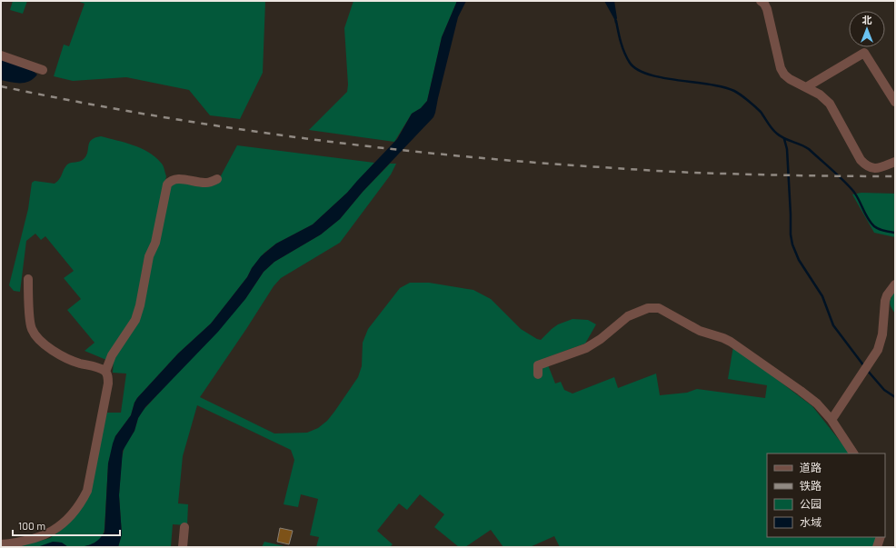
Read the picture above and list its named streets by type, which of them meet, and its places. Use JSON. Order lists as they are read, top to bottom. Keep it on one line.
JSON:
{"legend":["道路","铁路","公园","水域"],"scale_bar":"100 m","north":"top"}
